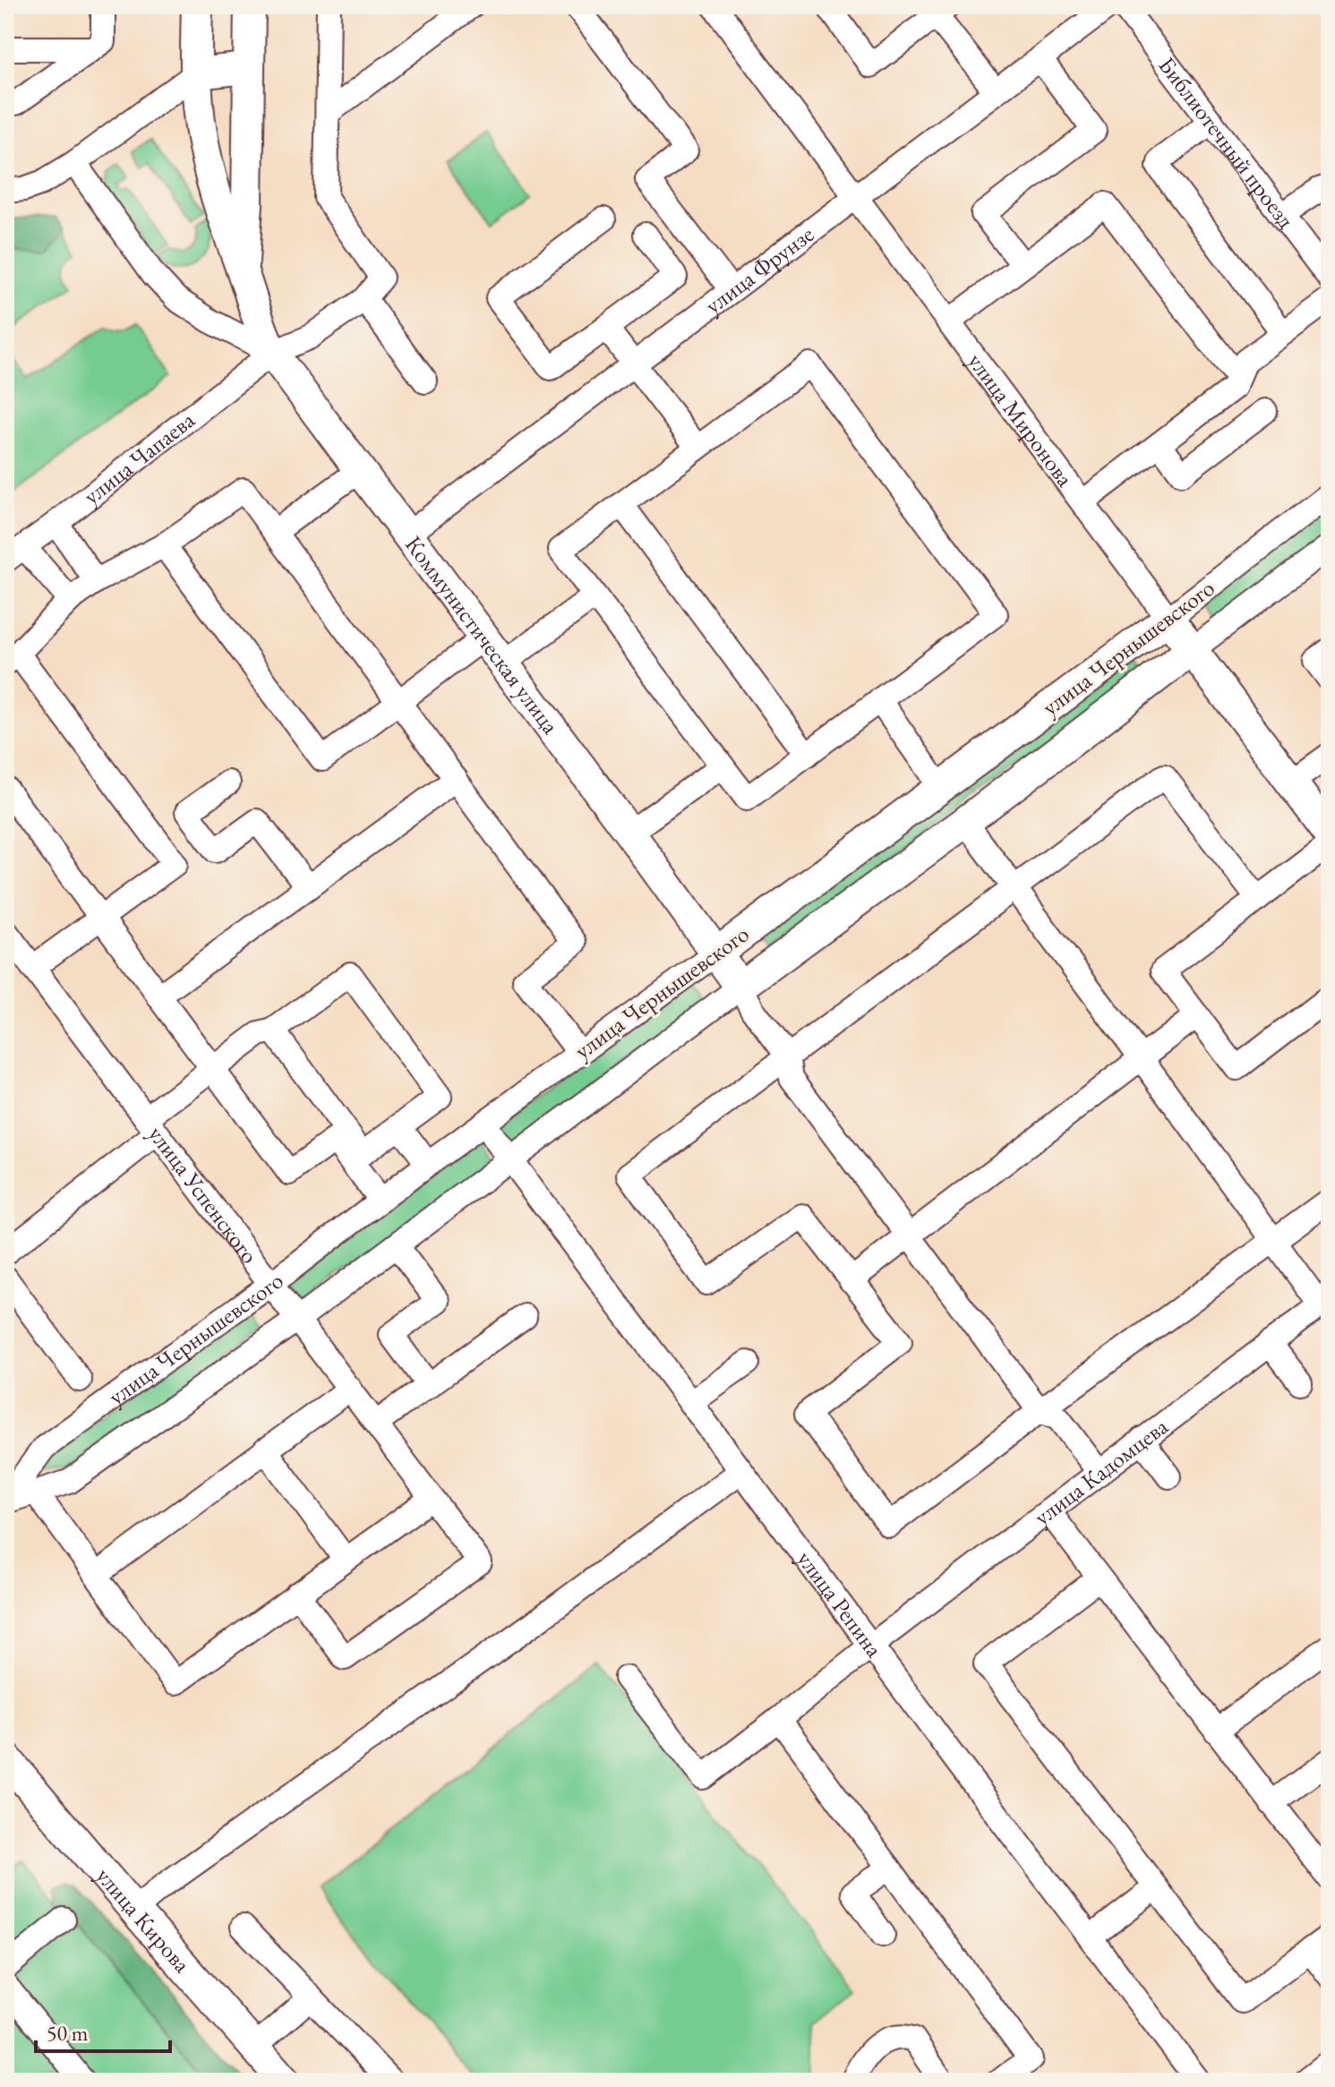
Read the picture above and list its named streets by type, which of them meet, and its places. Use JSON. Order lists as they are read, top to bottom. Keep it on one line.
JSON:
{"streets":{"main road":["улица Миронова","Коммунистическая улица","улица Чернышевского","улица Кирова"],"street":["Библиотечный проезд","улица Фрунзе","улица Чапаева","улица Успенского","улица Кадомцева","улица Репина"]},"crossings":[["улица Фрунзе","улица Миронова"],["улица Фрунзе","Коммунистическая улица"],["улица Миронова","улица Чернышевского"],["улица Чапаева","Коммунистическая улица"],["Коммунистическая улица","улица Чернышевского"],["улица Чернышевского","улица Успенского"],["улица Чернышевского","улица Репина"],["улица Кадомцева","улица Репина"]],"scale_bar":"50 m"}
